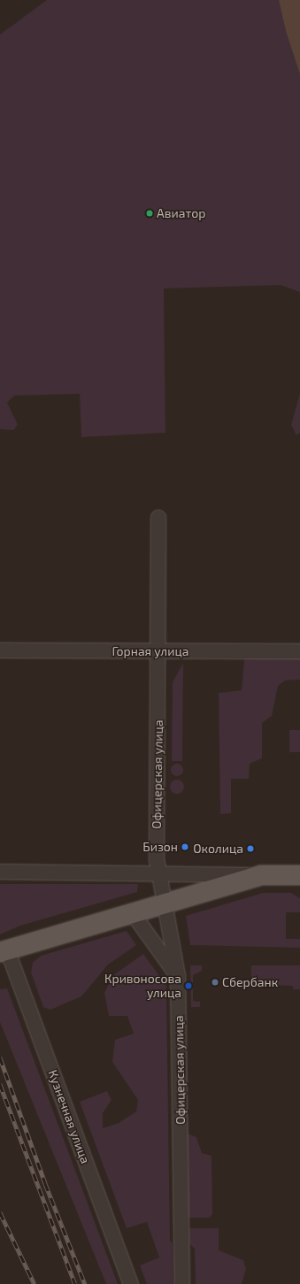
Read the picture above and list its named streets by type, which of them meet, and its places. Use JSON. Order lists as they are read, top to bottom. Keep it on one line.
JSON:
{"streets":{"street":["Горная улица","Офицерская улица","Кузнечная улица"]},"crossings":[["Горная улица","Офицерская улица"]],"places":["Авиатор","Бизон","Околица","Сбербанк","Кривоносова улица"]}
